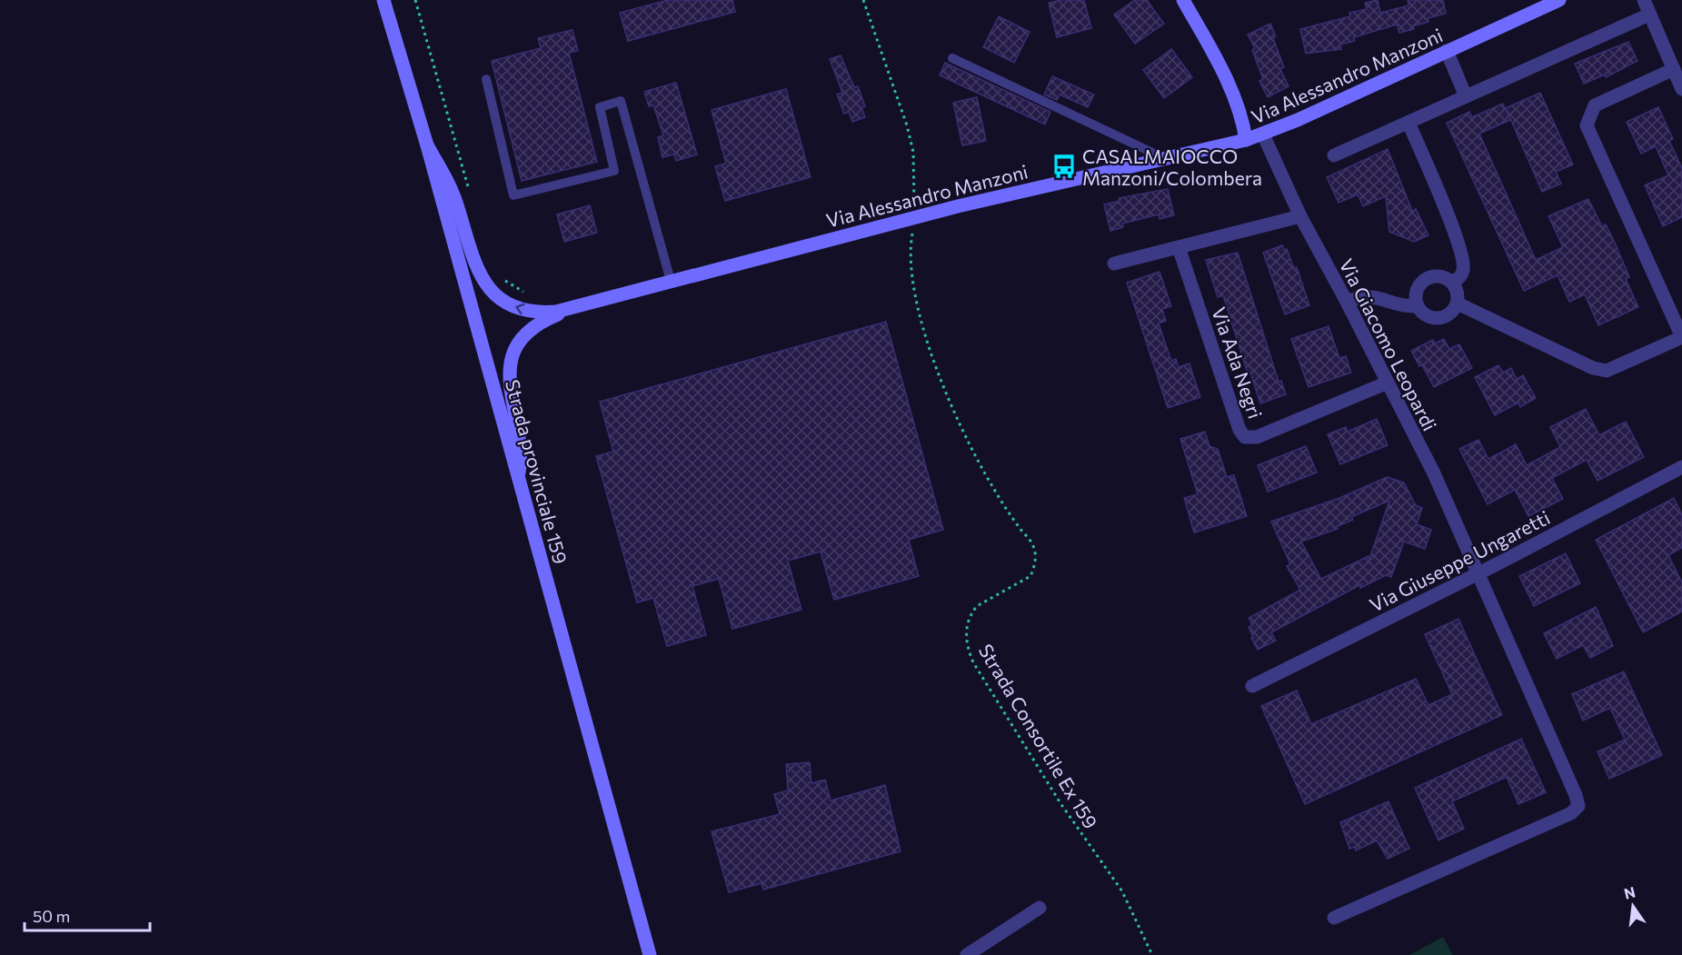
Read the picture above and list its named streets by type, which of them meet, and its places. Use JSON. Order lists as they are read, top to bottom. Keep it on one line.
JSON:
{"streets":{"street":["Via Alessandro Manzoni","Via Giacomo Leopardi","Via Ada Negri","Strada provinciale 159","Via Giuseppe Ungaretti"],"path":["Strada Consortile Ex 159"]},"crossings":[["Via Alessandro Manzoni","Via Giacomo Leopardi"],["Via Alessandro Manzoni","Strada Consortile Ex 159"],["Via Giacomo Leopardi","Via Ada Negri"],["Via Giacomo Leopardi","Via Giuseppe Ungaretti"]],"places":{"bus stop":["CASALMAIOCCO Manzoni/Colombera"]},"scale_bar":"50 m","north":"top"}
